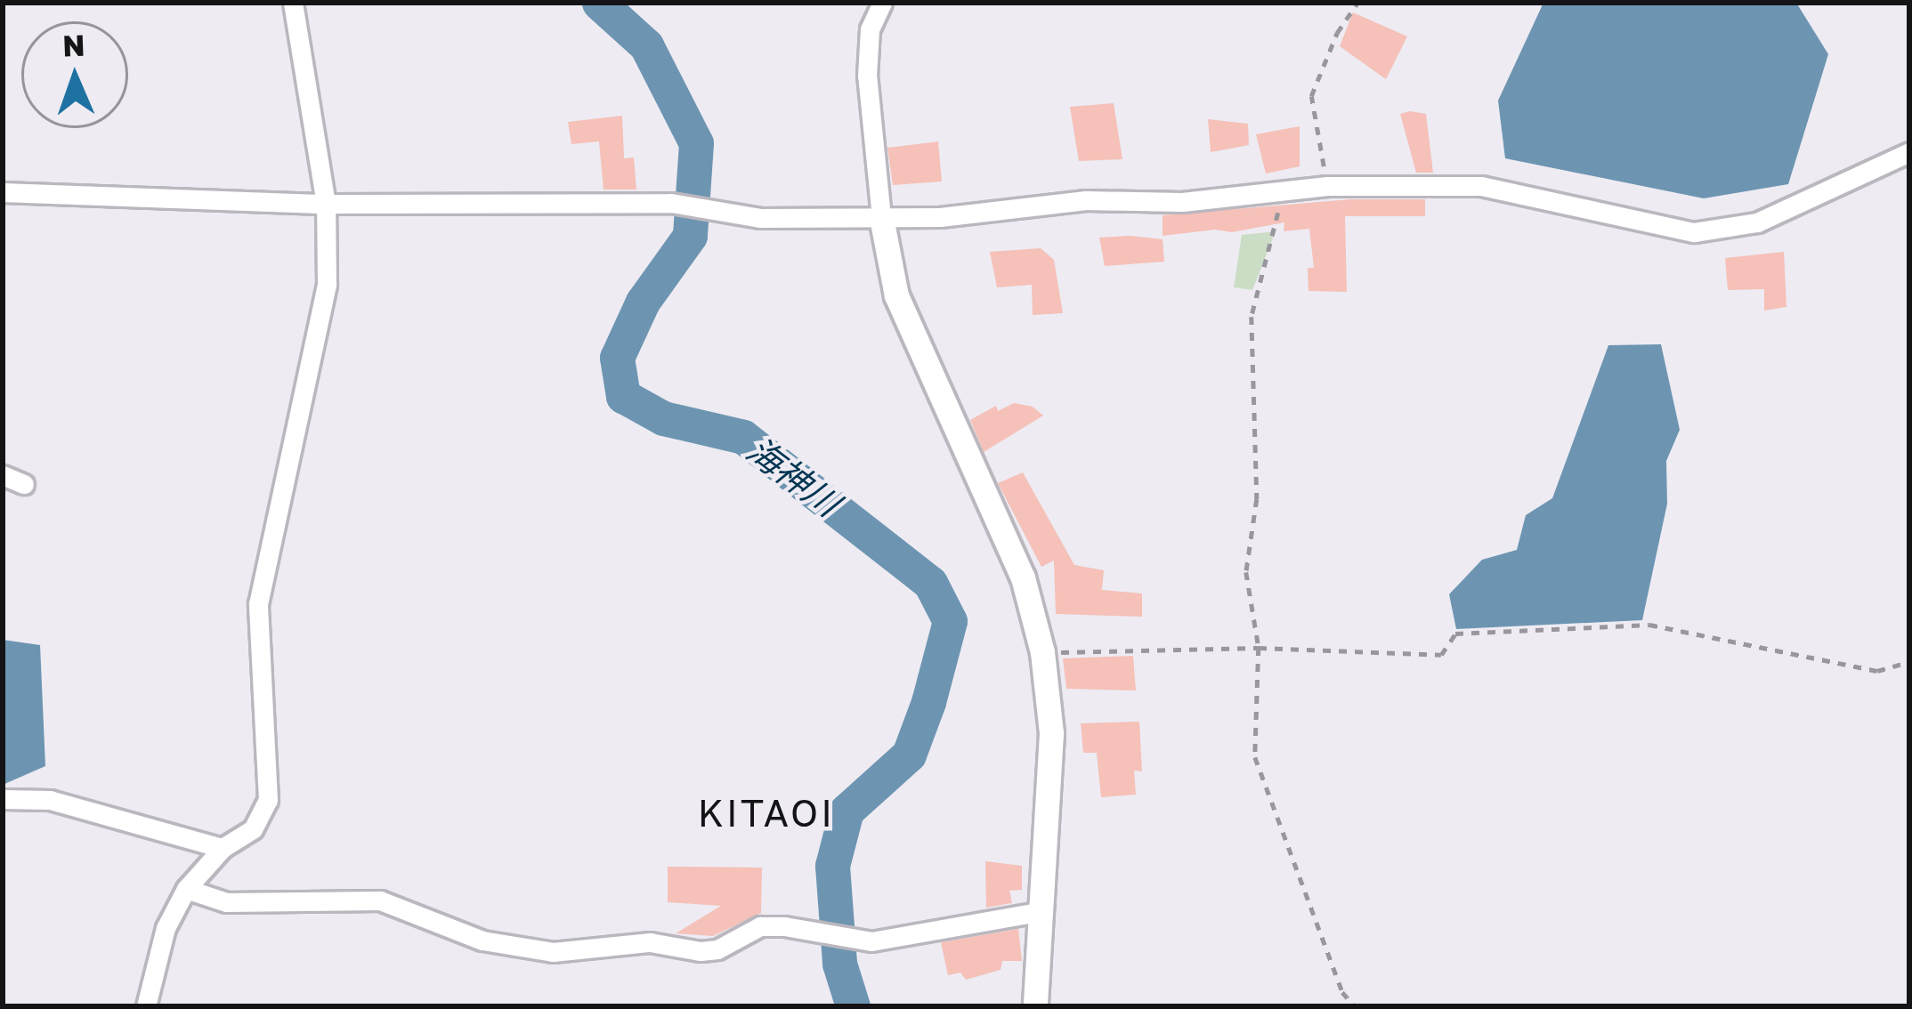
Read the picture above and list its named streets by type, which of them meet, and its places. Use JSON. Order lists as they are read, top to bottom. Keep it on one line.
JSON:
{"districts":["KITAOI"],"water":["海神川"],"north":"top"}
